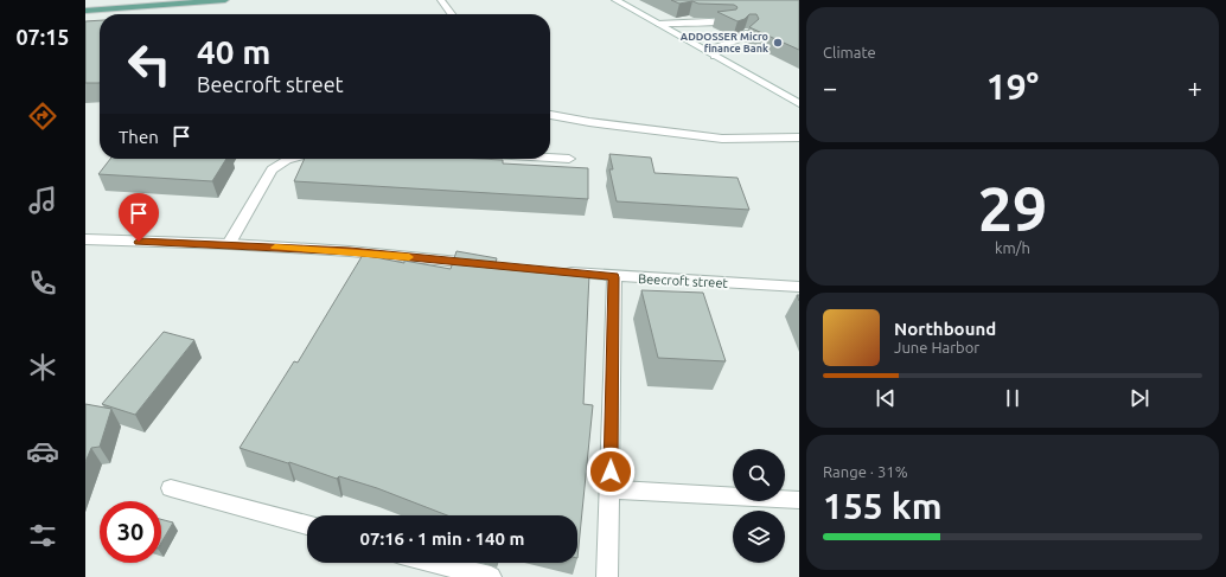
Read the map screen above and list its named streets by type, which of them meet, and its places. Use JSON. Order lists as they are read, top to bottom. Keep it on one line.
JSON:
{"streets":{"street":["Beecroft street"]},"places":["ADDOSSER Micro finance Bank"],"page":{"tabs":"07:15","tile":["Climate",["29","km/h"],["Range · 31%","155 km"]],"turn":["40 m","Beecroft street"],"heat":["−","19°","+"],"then":"Then","song":["Northbound","June Harbor"],"limit":"30","trip":"07:16 · 1 min · 140 m"}}
